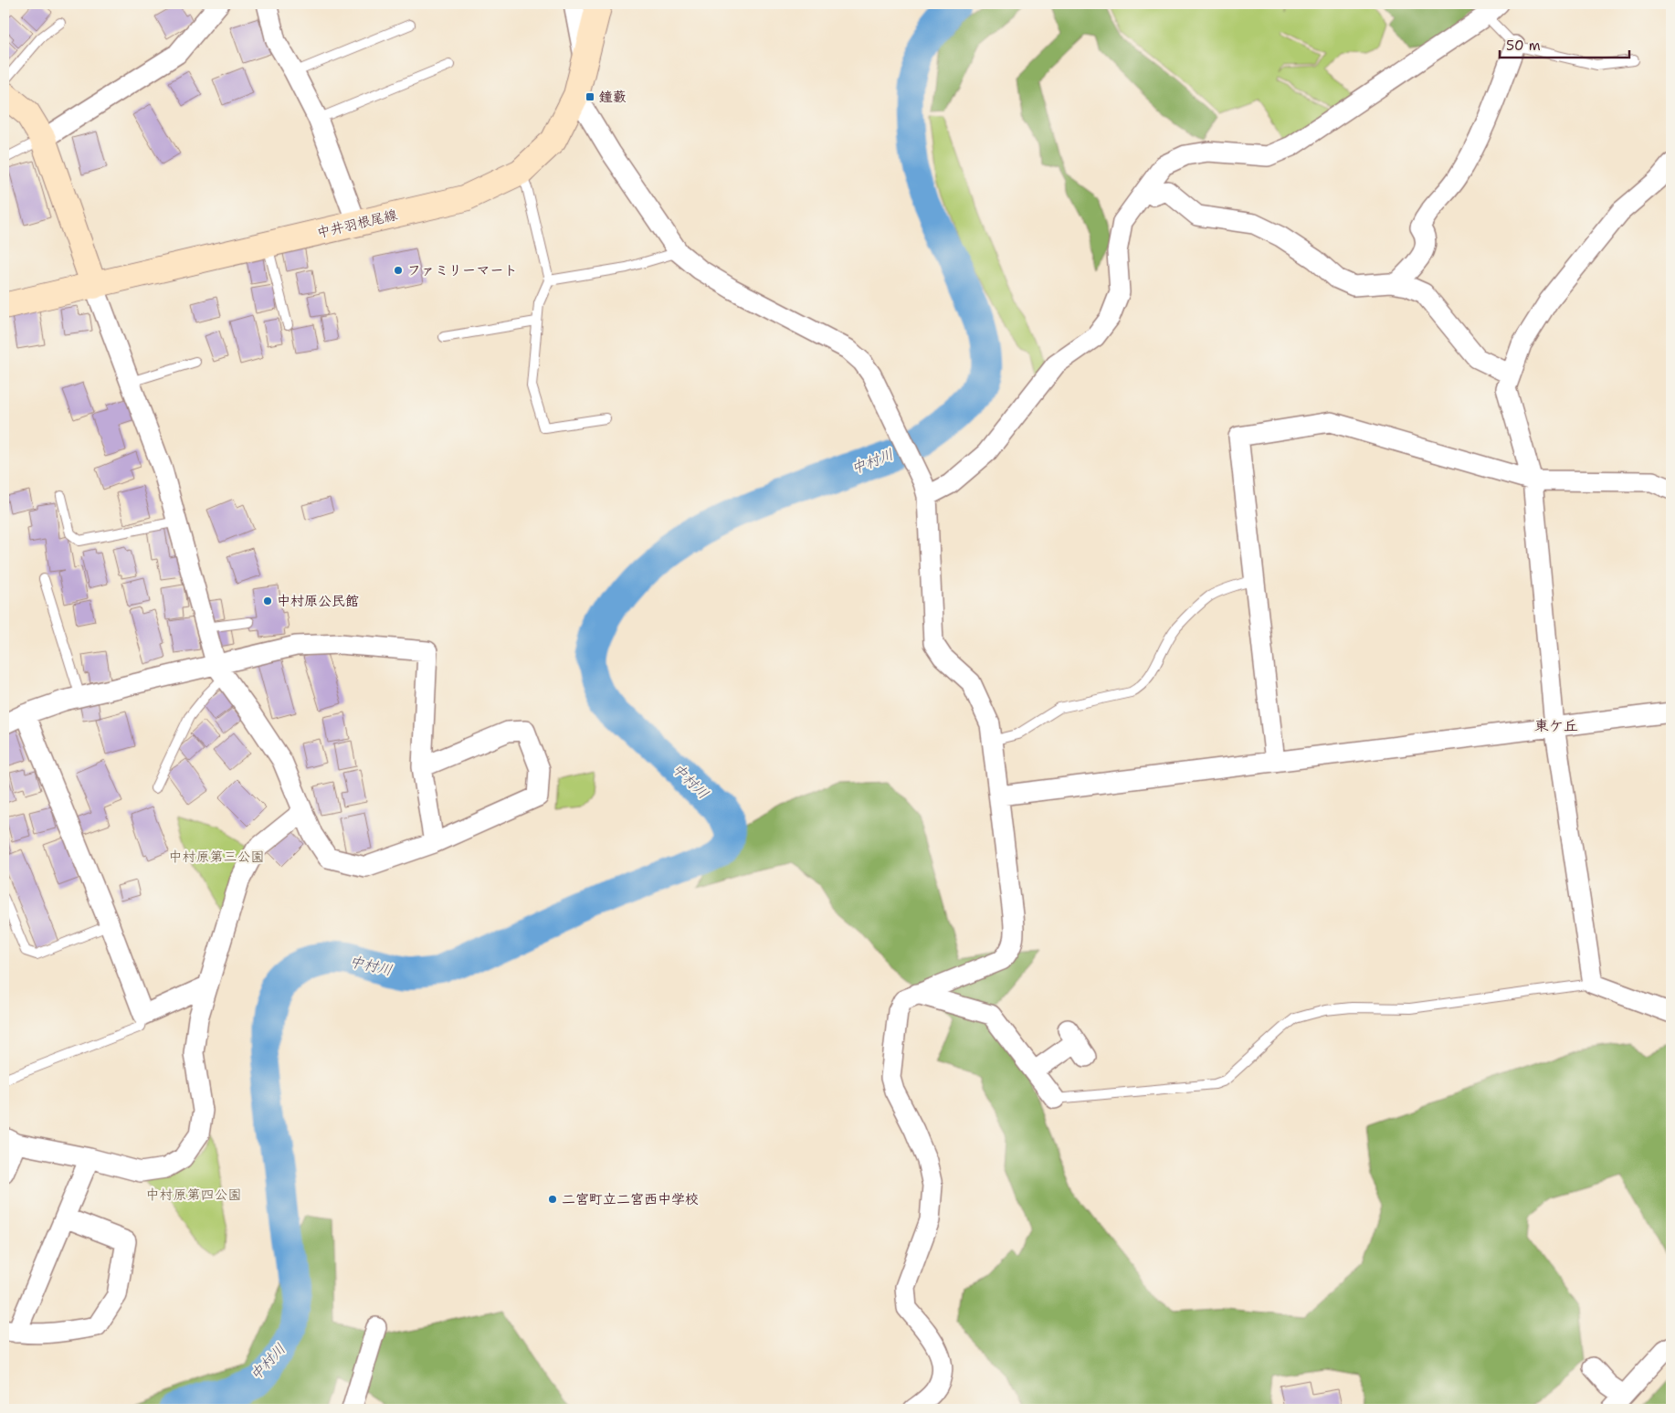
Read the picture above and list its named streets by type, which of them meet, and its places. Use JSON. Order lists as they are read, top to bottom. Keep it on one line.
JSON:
{"streets":{"main road":["中井羽根尾線"]},"districts":["東ケ丘"],"water":["中村川"],"parks":["中村原第三公園","中村原第四公園"],"places":{"transit":["鐘藪"],"other":["ファミリーマート","中村原公民館","二宮町立二宮西中学校"]},"scale_bar":"50 m"}
